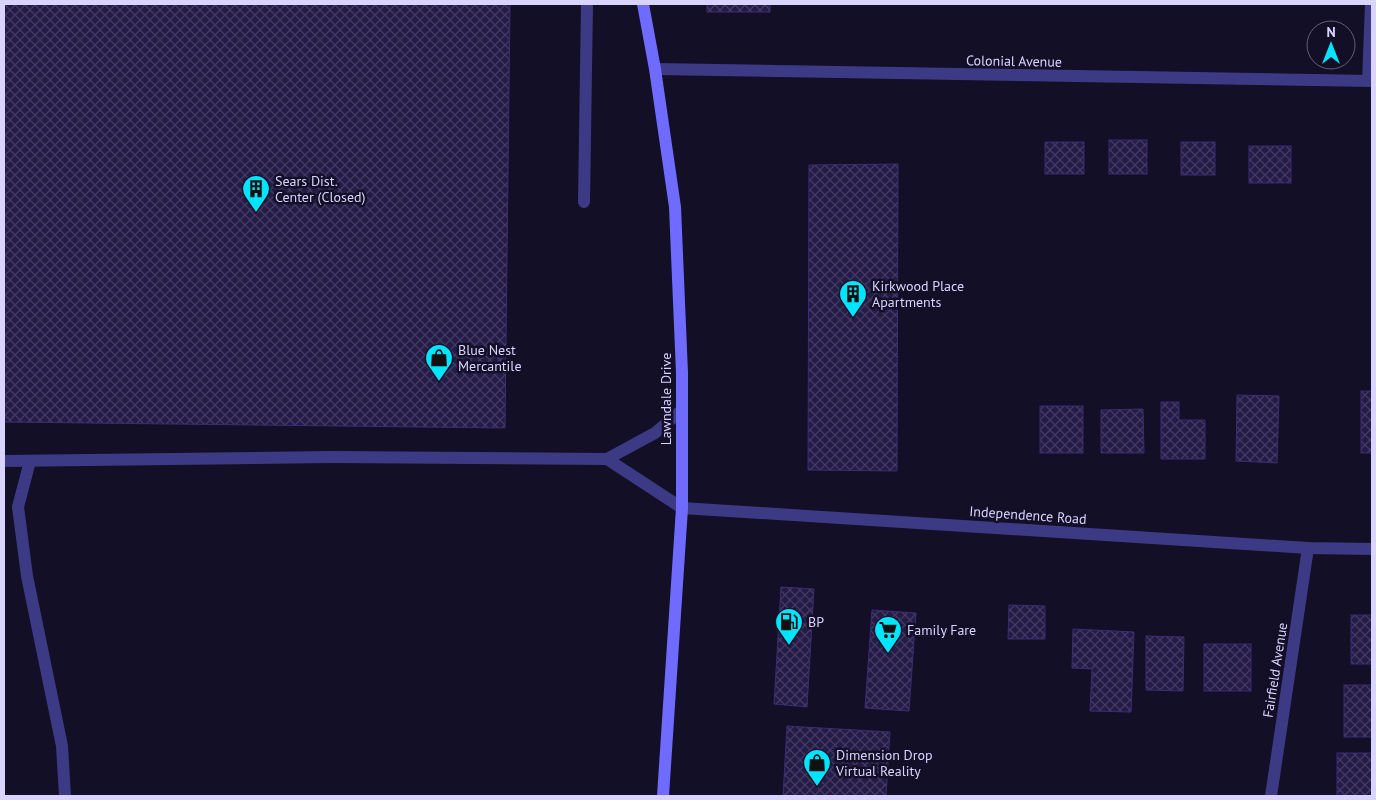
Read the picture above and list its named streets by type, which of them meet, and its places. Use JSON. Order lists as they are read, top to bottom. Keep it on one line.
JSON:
{"streets":{"main road":["Lawndale Drive"],"street":["Colonial Avenue","Independence Road","Fairfield Avenue"]},"crossings":[["Colonial Avenue","Lawndale Drive"],["Lawndale Drive","Independence Road"],["Independence Road","Fairfield Avenue"]],"places":{"building":["Sears Dist. Center (Closed)","Kirkwood Place Apartments"],"shop":["Blue Nest Mercantile","Dimension Drop Virtual Reality"],"fuel station":["BP"],"supermarket":["Family Fare"]},"north":"top"}
